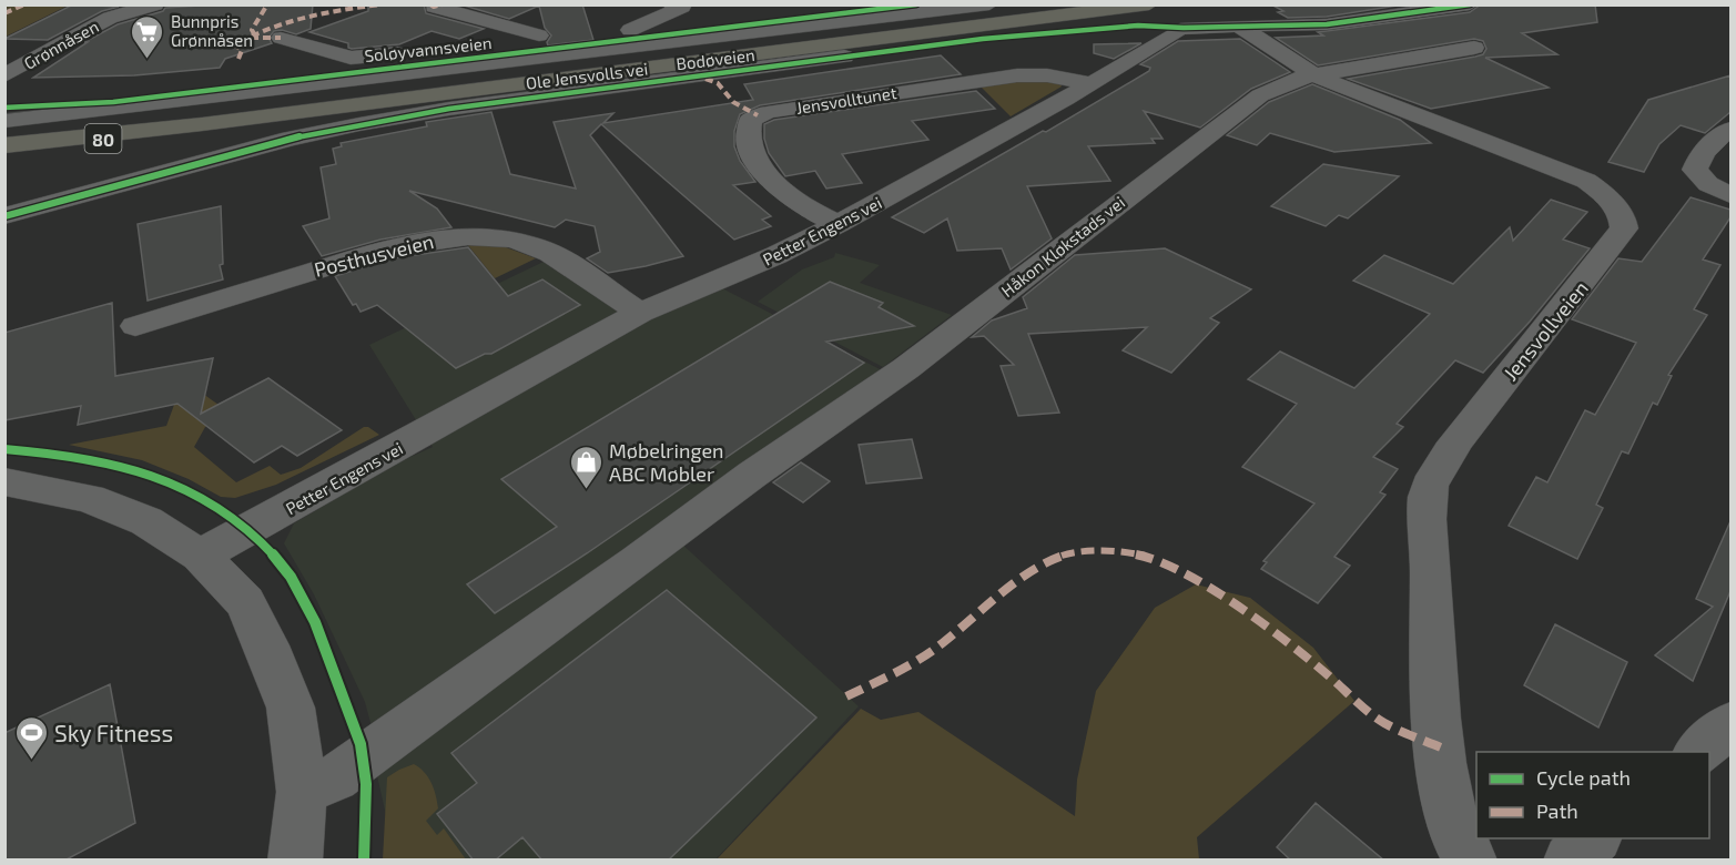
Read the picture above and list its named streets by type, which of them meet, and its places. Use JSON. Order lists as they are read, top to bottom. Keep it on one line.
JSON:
{"streets":{"main road":["Bodøveien","80"],"street":["Grønnåsen","Soløyvannsveien","Ole Jensvolls vei","Jensvolltunet","Petter Engens vei","Håkon Kløkstads vei","Posthusveien","Jensvollveien"]},"crossings":[["Jensvolltunet","Petter Engens vei"],["Petter Engens vei","Posthusveien"],["Petter Engens vei","Jensvollveien"],["Håkon Kløkstads vei","Jensvollveien"]],"places":{"supermarket":["Bunnpris Grønnåsen"],"shop":["Møbelringen ABC Møbler"],"sports":["Sky Fitness"]},"legend":["Cycle path","Path"]}
